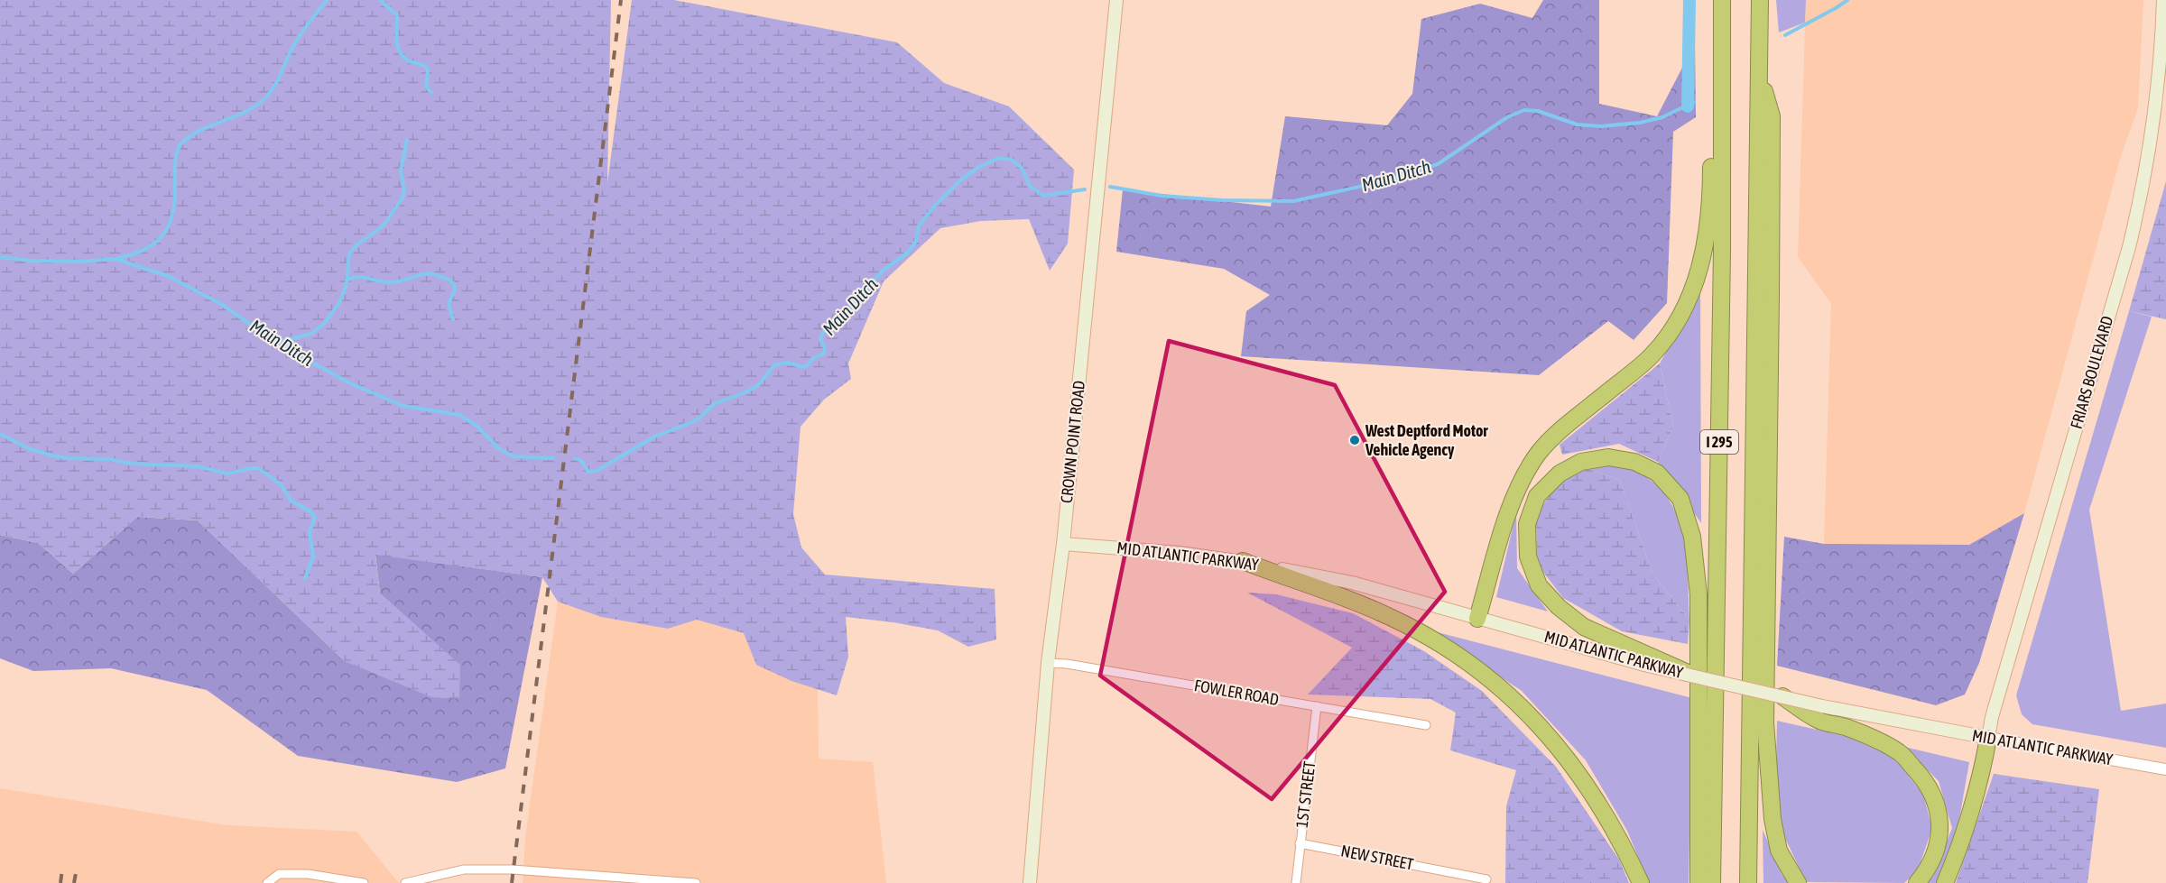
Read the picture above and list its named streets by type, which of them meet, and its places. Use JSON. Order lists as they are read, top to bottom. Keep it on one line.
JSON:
{"streets":{"highway":["I 295"],"main road":["FRIARS BOULEVARD","CROWN POINT ROAD","MID ATLANTIC PARKWAY"],"street":["FOWLER ROAD","1ST STREET","NEW STREET"]},"crossings":[["FRIARS BOULEVARD","MID ATLANTIC PARKWAY"],["CROWN POINT ROAD","MID ATLANTIC PARKWAY"],["CROWN POINT ROAD","FOWLER ROAD"],["FOWLER ROAD","1ST STREET"],["1ST STREET","NEW STREET"]],"water":["Main Ditch"],"places":["West Deptford Motor Vehicle Agency"]}
